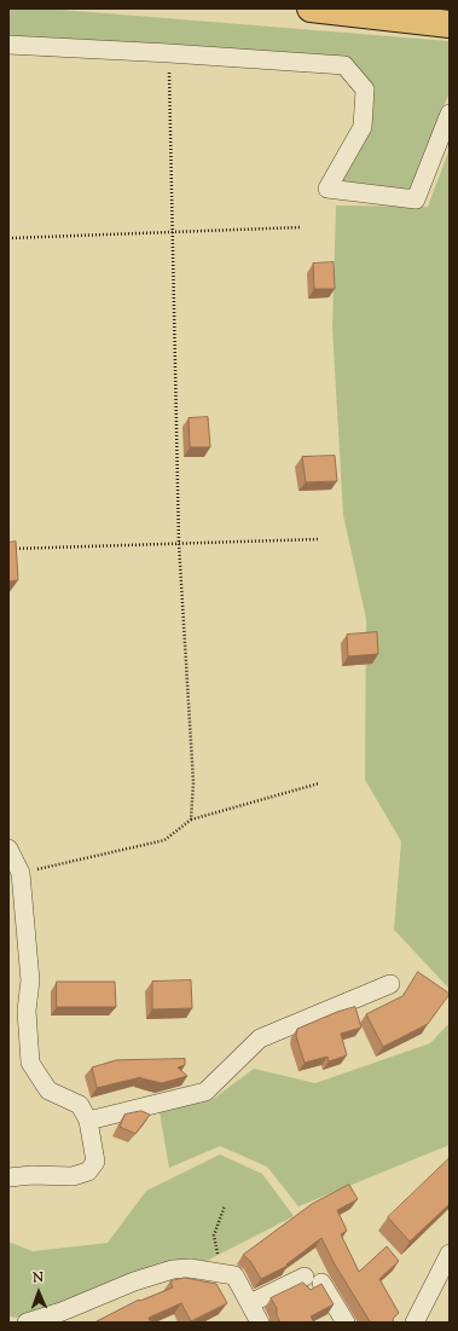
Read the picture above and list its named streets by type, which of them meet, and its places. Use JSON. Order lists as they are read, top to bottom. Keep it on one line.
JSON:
{"north":"top"}
